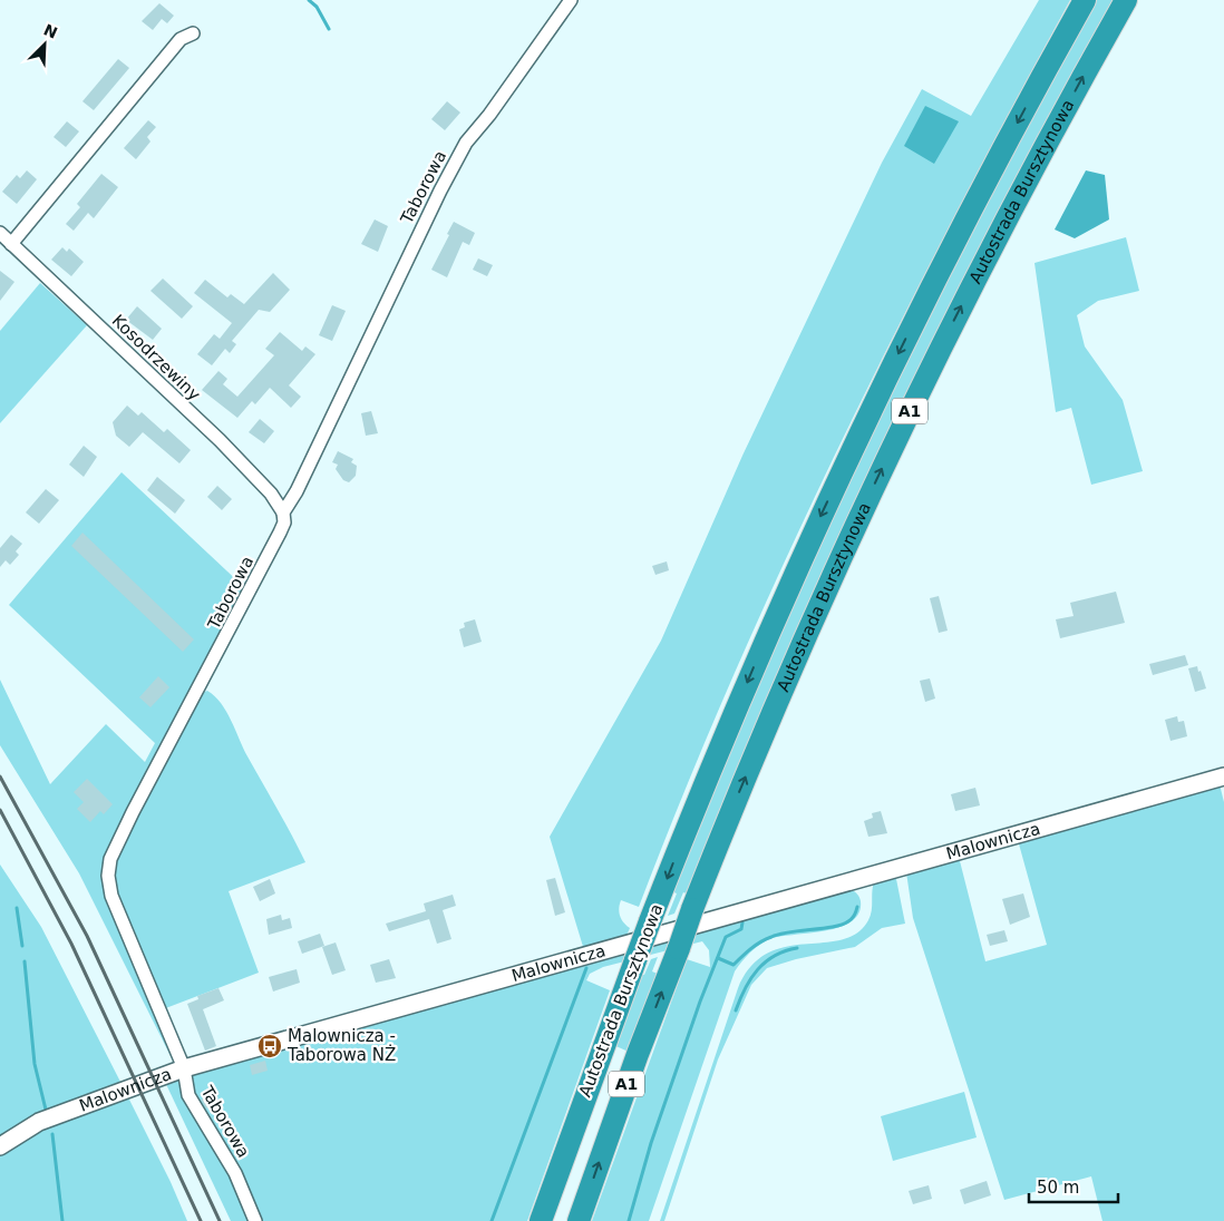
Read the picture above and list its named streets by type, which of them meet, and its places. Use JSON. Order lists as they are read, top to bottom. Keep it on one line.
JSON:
{"streets":{"highway":["Autostrada Bursztynowa","A1"],"street":["Taborowa","Kosodrzewiny","Malownicza"]},"crossings":[["Taborowa","Kosodrzewiny"],["Taborowa","Malownicza"]],"places":{"bus stop":["Malownicza - Taborowa NŻ"]},"scale_bar":"50 m","north":"top right"}
